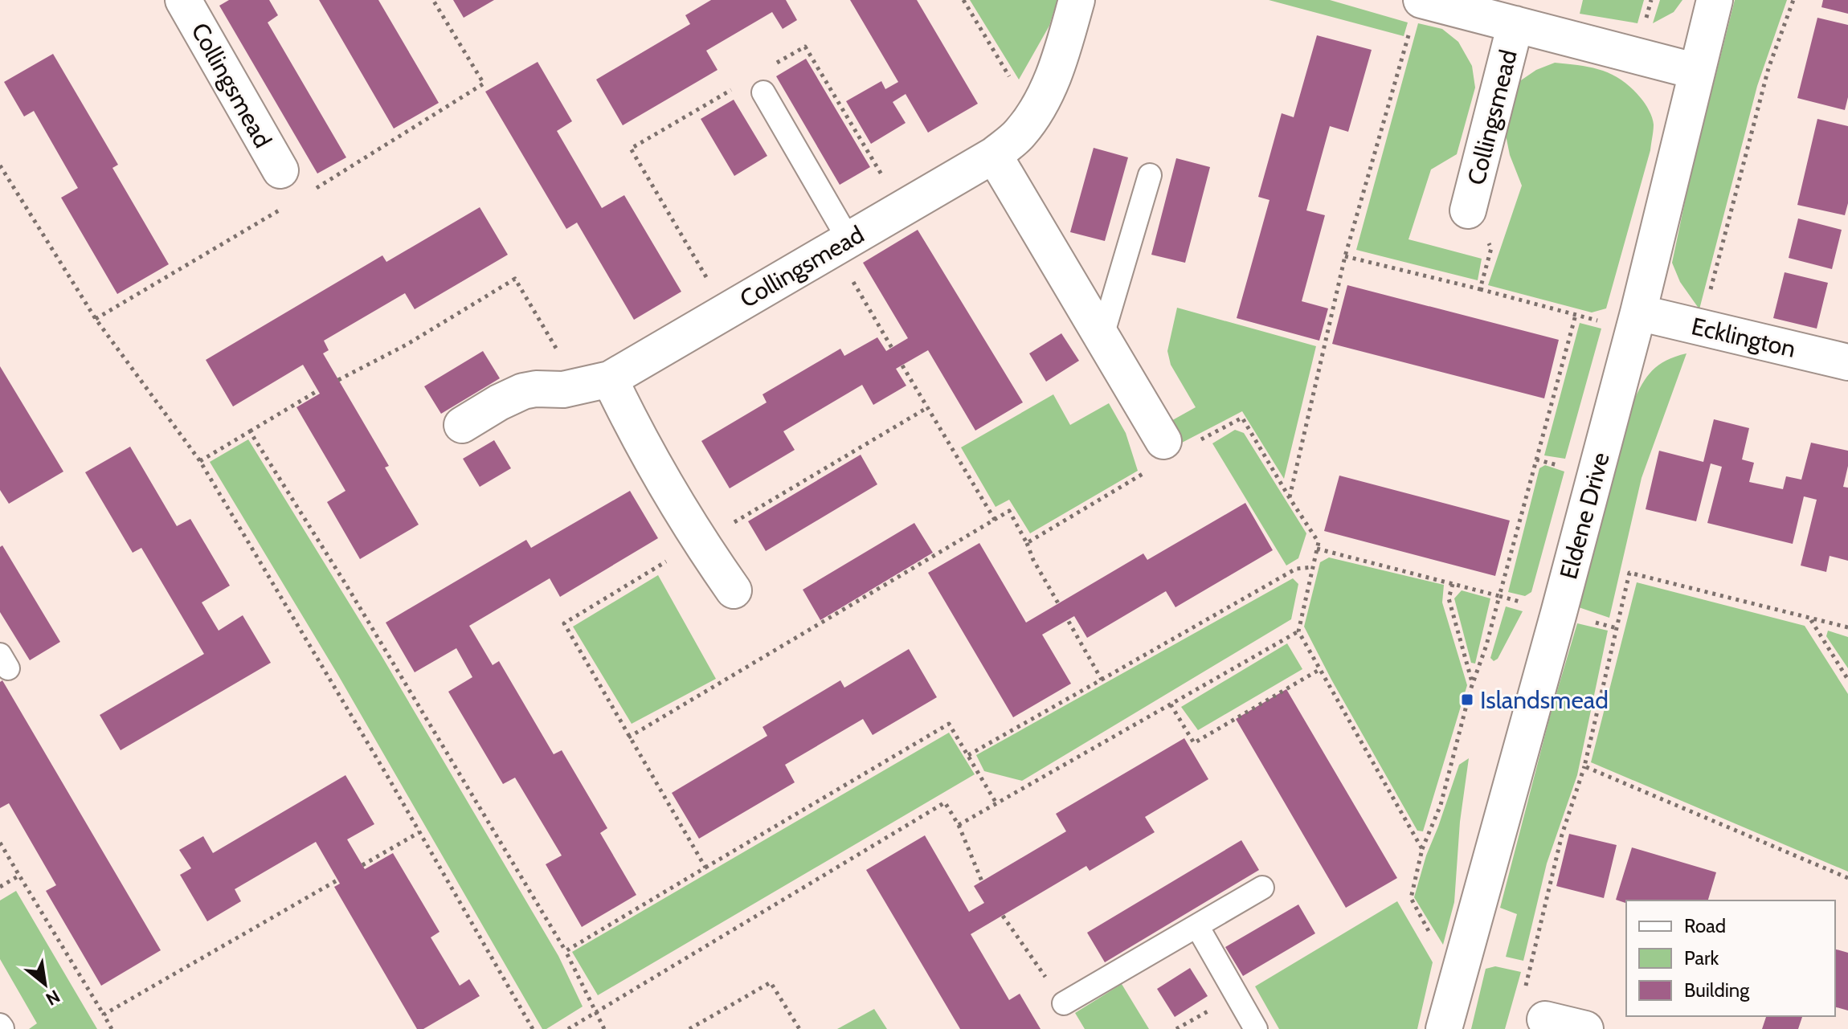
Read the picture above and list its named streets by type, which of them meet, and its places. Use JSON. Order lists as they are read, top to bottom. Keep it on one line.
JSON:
{"streets":{"street":["Collingsmead","Ecklington","Eldene Drive"]},"crossings":[["Collingsmead","Eldene Drive"],["Ecklington","Eldene Drive"]],"places":{"transit":["Islandsmead"]},"legend":["Road","Park","Building"],"north":"bottom right"}
